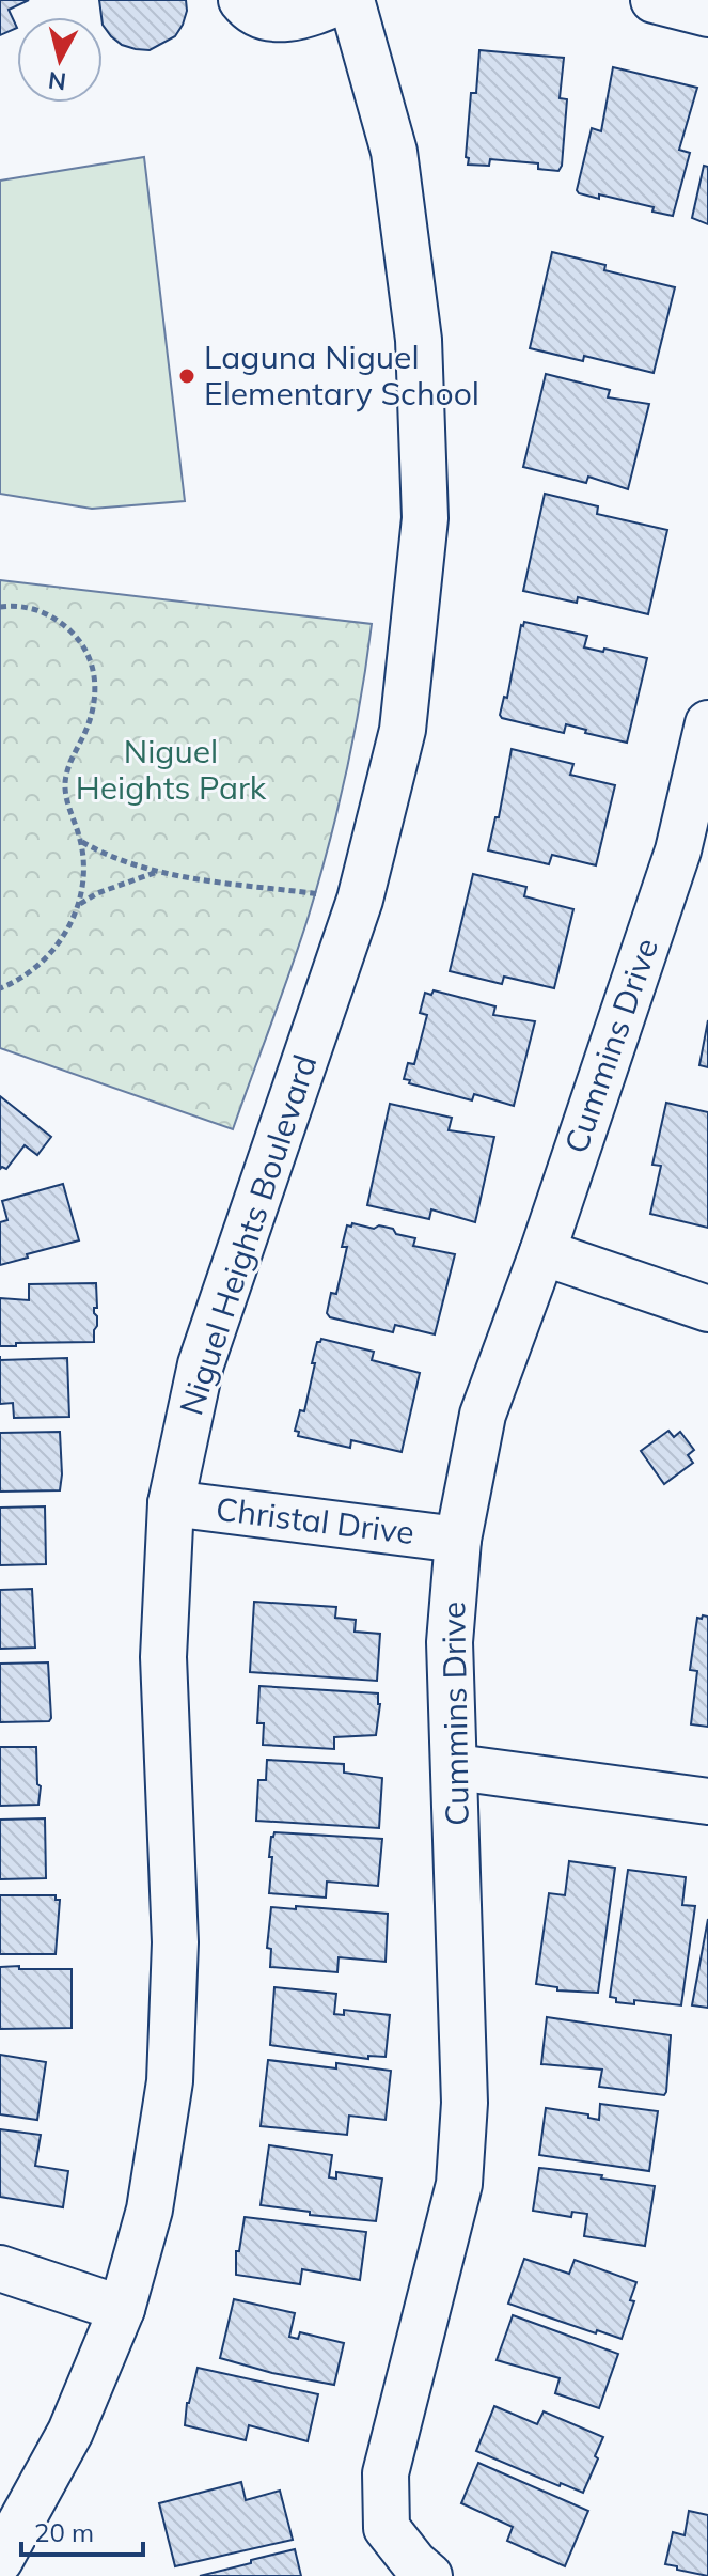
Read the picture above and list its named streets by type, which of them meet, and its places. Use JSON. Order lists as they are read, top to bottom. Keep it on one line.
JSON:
{"streets":{"street":["Cummins Drive","Niguel Heights Boulevard","Christal Drive"]},"crossings":[["Cummins Drive","Christal Drive"],["Niguel Heights Boulevard","Christal Drive"]],"parks":["Niguel Heights Park"],"places":["Laguna Niguel Elementary School"],"scale_bar":"20 m","north":"bottom"}
